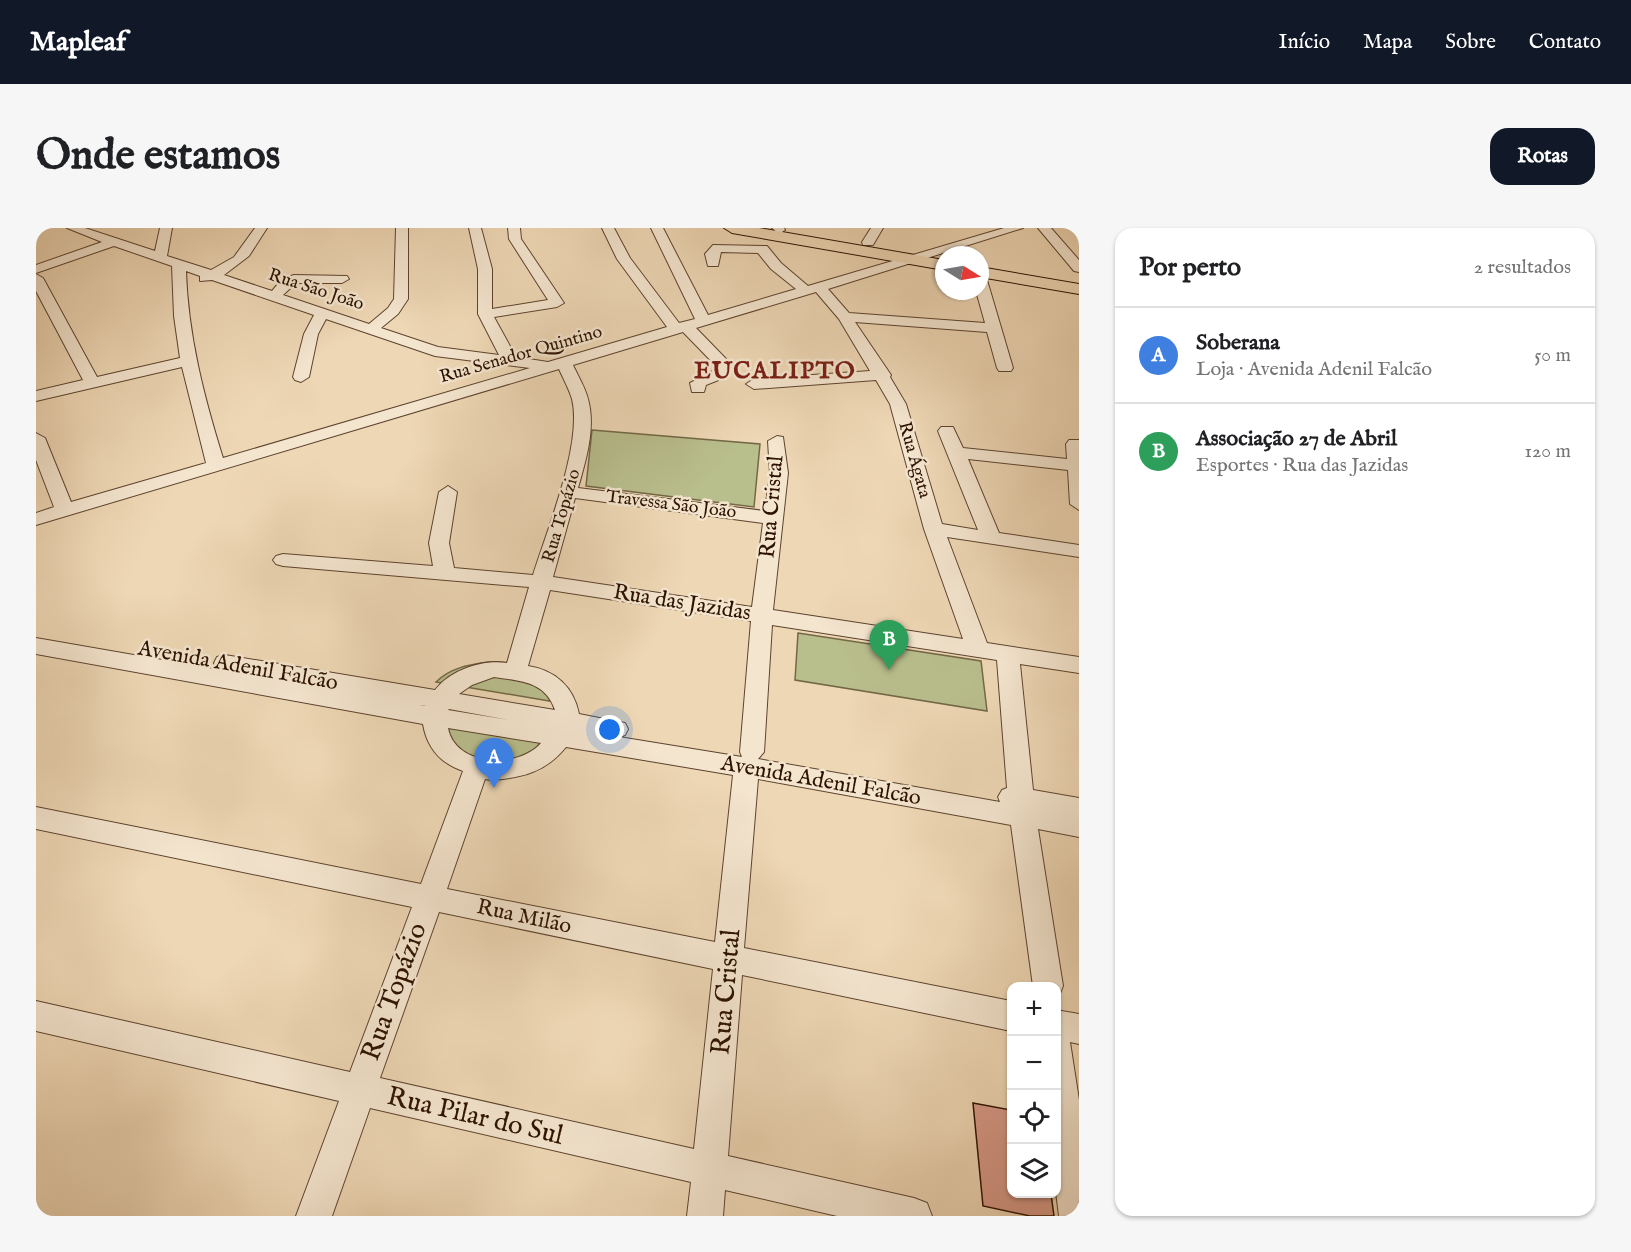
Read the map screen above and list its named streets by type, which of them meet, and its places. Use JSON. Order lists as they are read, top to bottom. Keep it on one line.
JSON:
{"streets":{"street":["Rua São João","Rua Senador Quintino","Rua Ágata","Travessa São João","Rua Cristal","Rua Topázio","Rua das Jazidas","Avenida Adenil Falcão","Rua Milão","Rua Pilar do Sul"]},"crossings":[["Rua São João","Rua Senador Quintino"],["Rua São João","Rua Topázio"],["Rua Senador Quintino","Rua Ágata"],["Rua Senador Quintino","Rua Topázio"],["Rua Ágata","Rua das Jazidas"],["Travessa São João","Rua Cristal"],["Travessa São João","Rua Topázio"],["Rua Cristal","Rua das Jazidas"],["Rua Cristal","Avenida Adenil Falcão"],["Rua Cristal","Rua Milão"],["Rua Cristal","Rua Pilar do Sul"],["Rua Topázio","Rua das Jazidas"],["Rua Topázio","Rua Milão"],["Rua Topázio","Rua Pilar do Sul"]],"districts":["EUCALIPTO"],"north":"right","page":{"header":"Mapleaf","nav":["Início","Mapa","Sobre","Contato"],"buttons":"Rotas","title":"Onde estamos","heading":["Por perto","2 resultados"],"list":[{"mark":"A","name":"Soberana","note":"Loja · Avenida Adenil Falcão","value":"50 m"},{"mark":"B","name":"Associação 27 de Abril","note":"Esportes · Rua das Jazidas","value":"120 m"}],"pins":["B","A"],"map_buttons":["+","−"]}}
